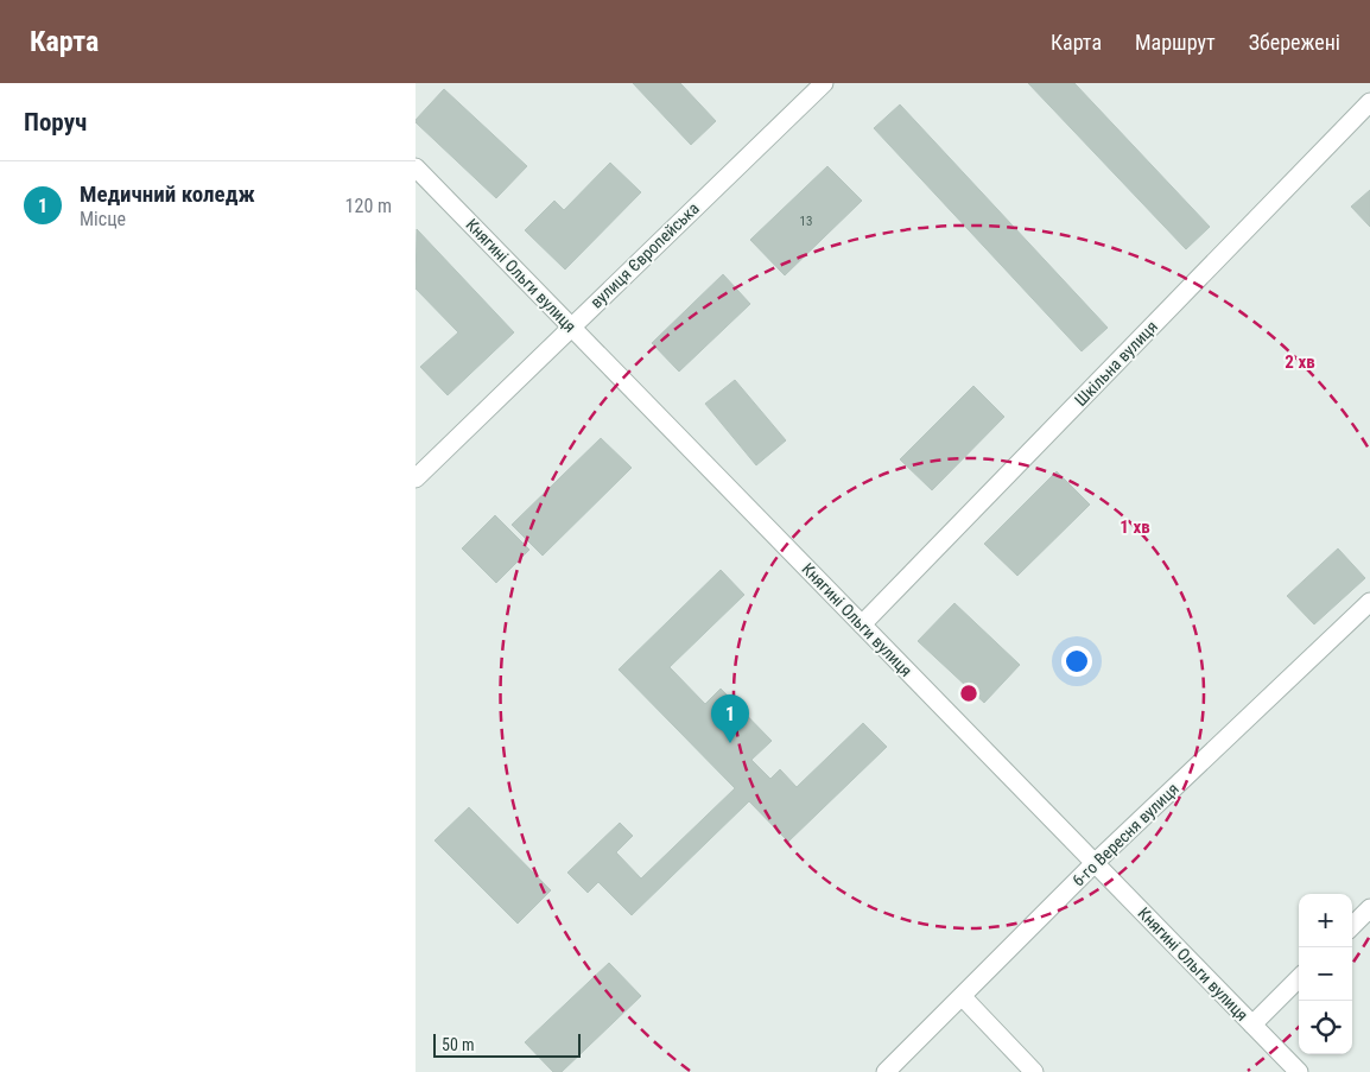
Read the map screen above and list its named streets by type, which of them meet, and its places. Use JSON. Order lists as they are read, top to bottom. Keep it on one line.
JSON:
{"streets":{"street":["вулиця Європейська","Княгині Ольги вулиця","Шкільна вулиця","6-го Вересня вулиця"]},"crossings":[["Княгині Ольги вулиця","Шкільна вулиця"],["Княгині Ольги вулиця","6-го Вересня вулиця"]],"house_numbers":["13"],"scale_bar":"50 m","page":{"header":"Карта","nav":["Карта","Маршрут","Збережені"],"heading":"Поруч","list":[{"mark":"1","name":"Медичний коледж","note":"Місце","value":"120 m"}],"pins":"1","map_buttons":["+","−"],"scale":"50 m"},"rings":["2 хв","1 хв"]}
